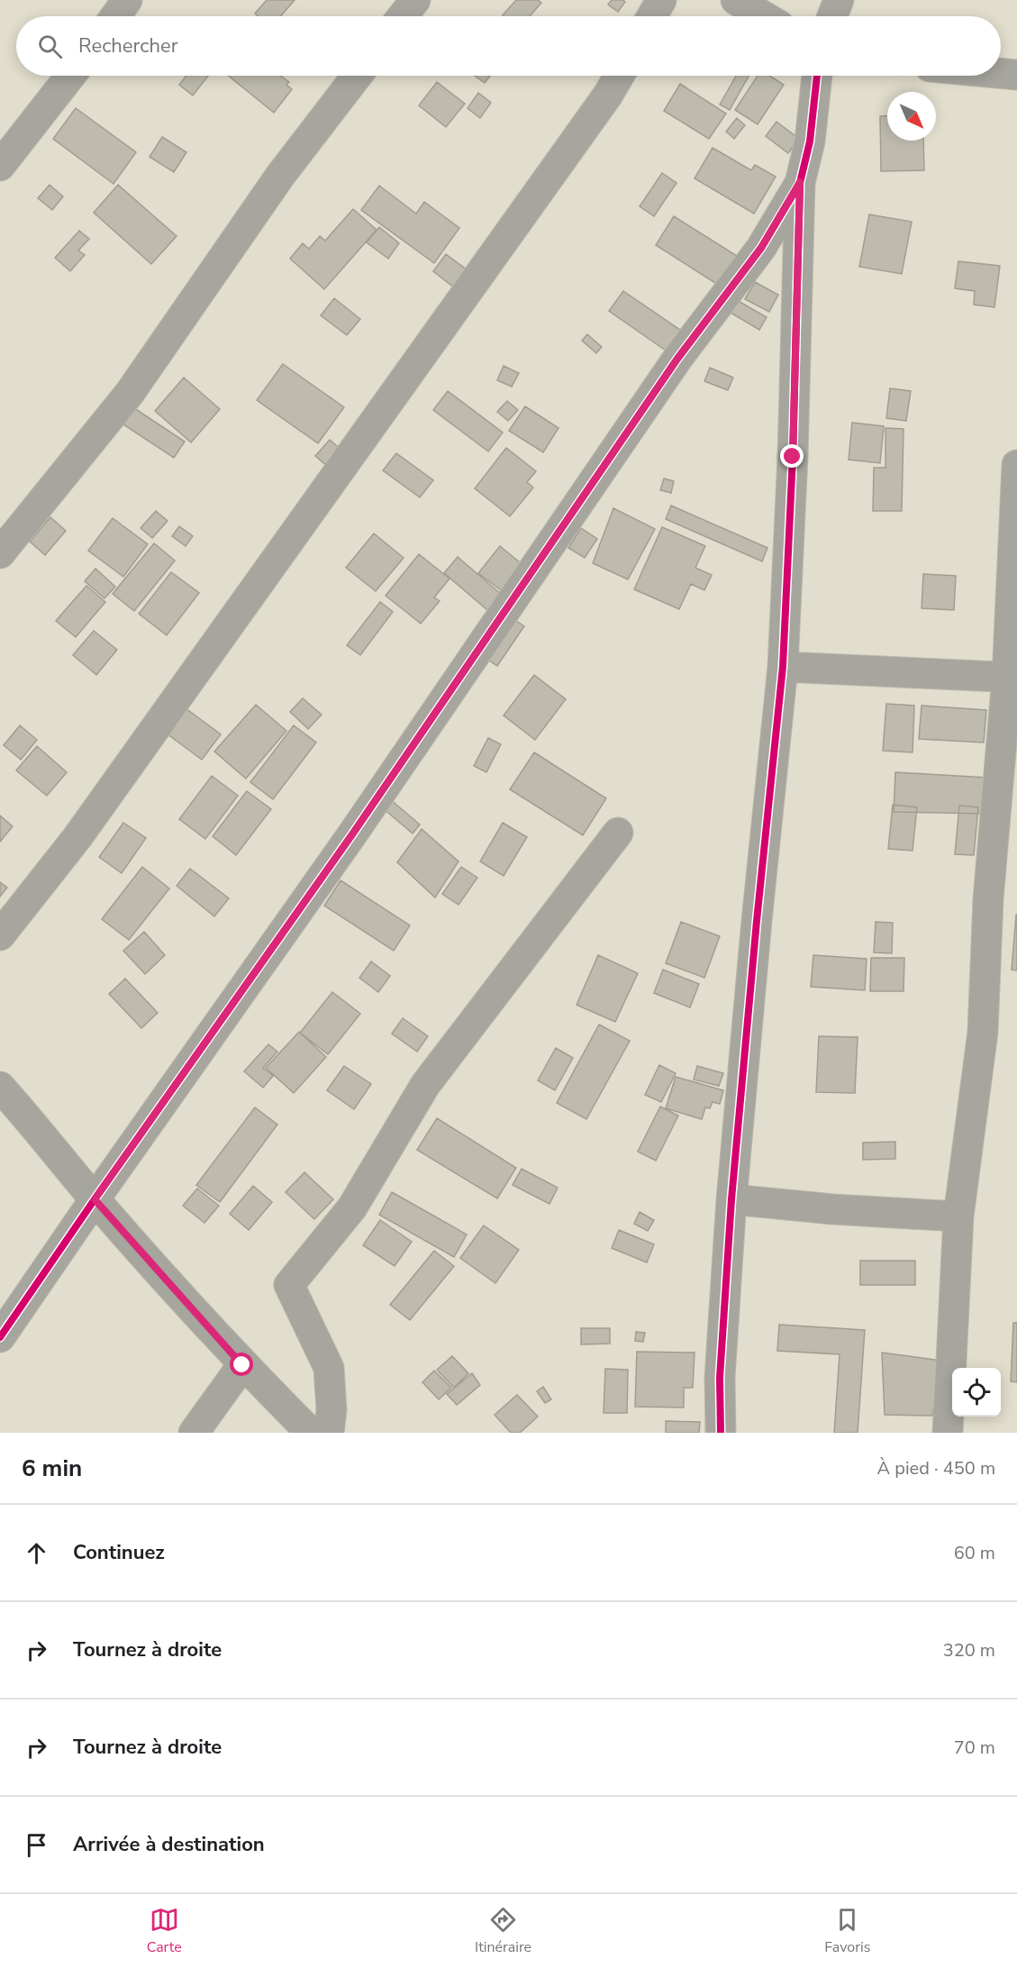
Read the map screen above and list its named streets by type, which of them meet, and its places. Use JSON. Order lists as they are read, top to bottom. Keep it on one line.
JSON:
{"north":"bottom right","page":{"search":"Rechercher","heading":["6 min","À pied · 450 m"],"list":[["Continuez","60 m"],["Tournez à droite","320 m"],["Tournez à droite","70 m"],"Arrivée à destination"],"nav":["Carte","Itinéraire","Favoris"]}}
